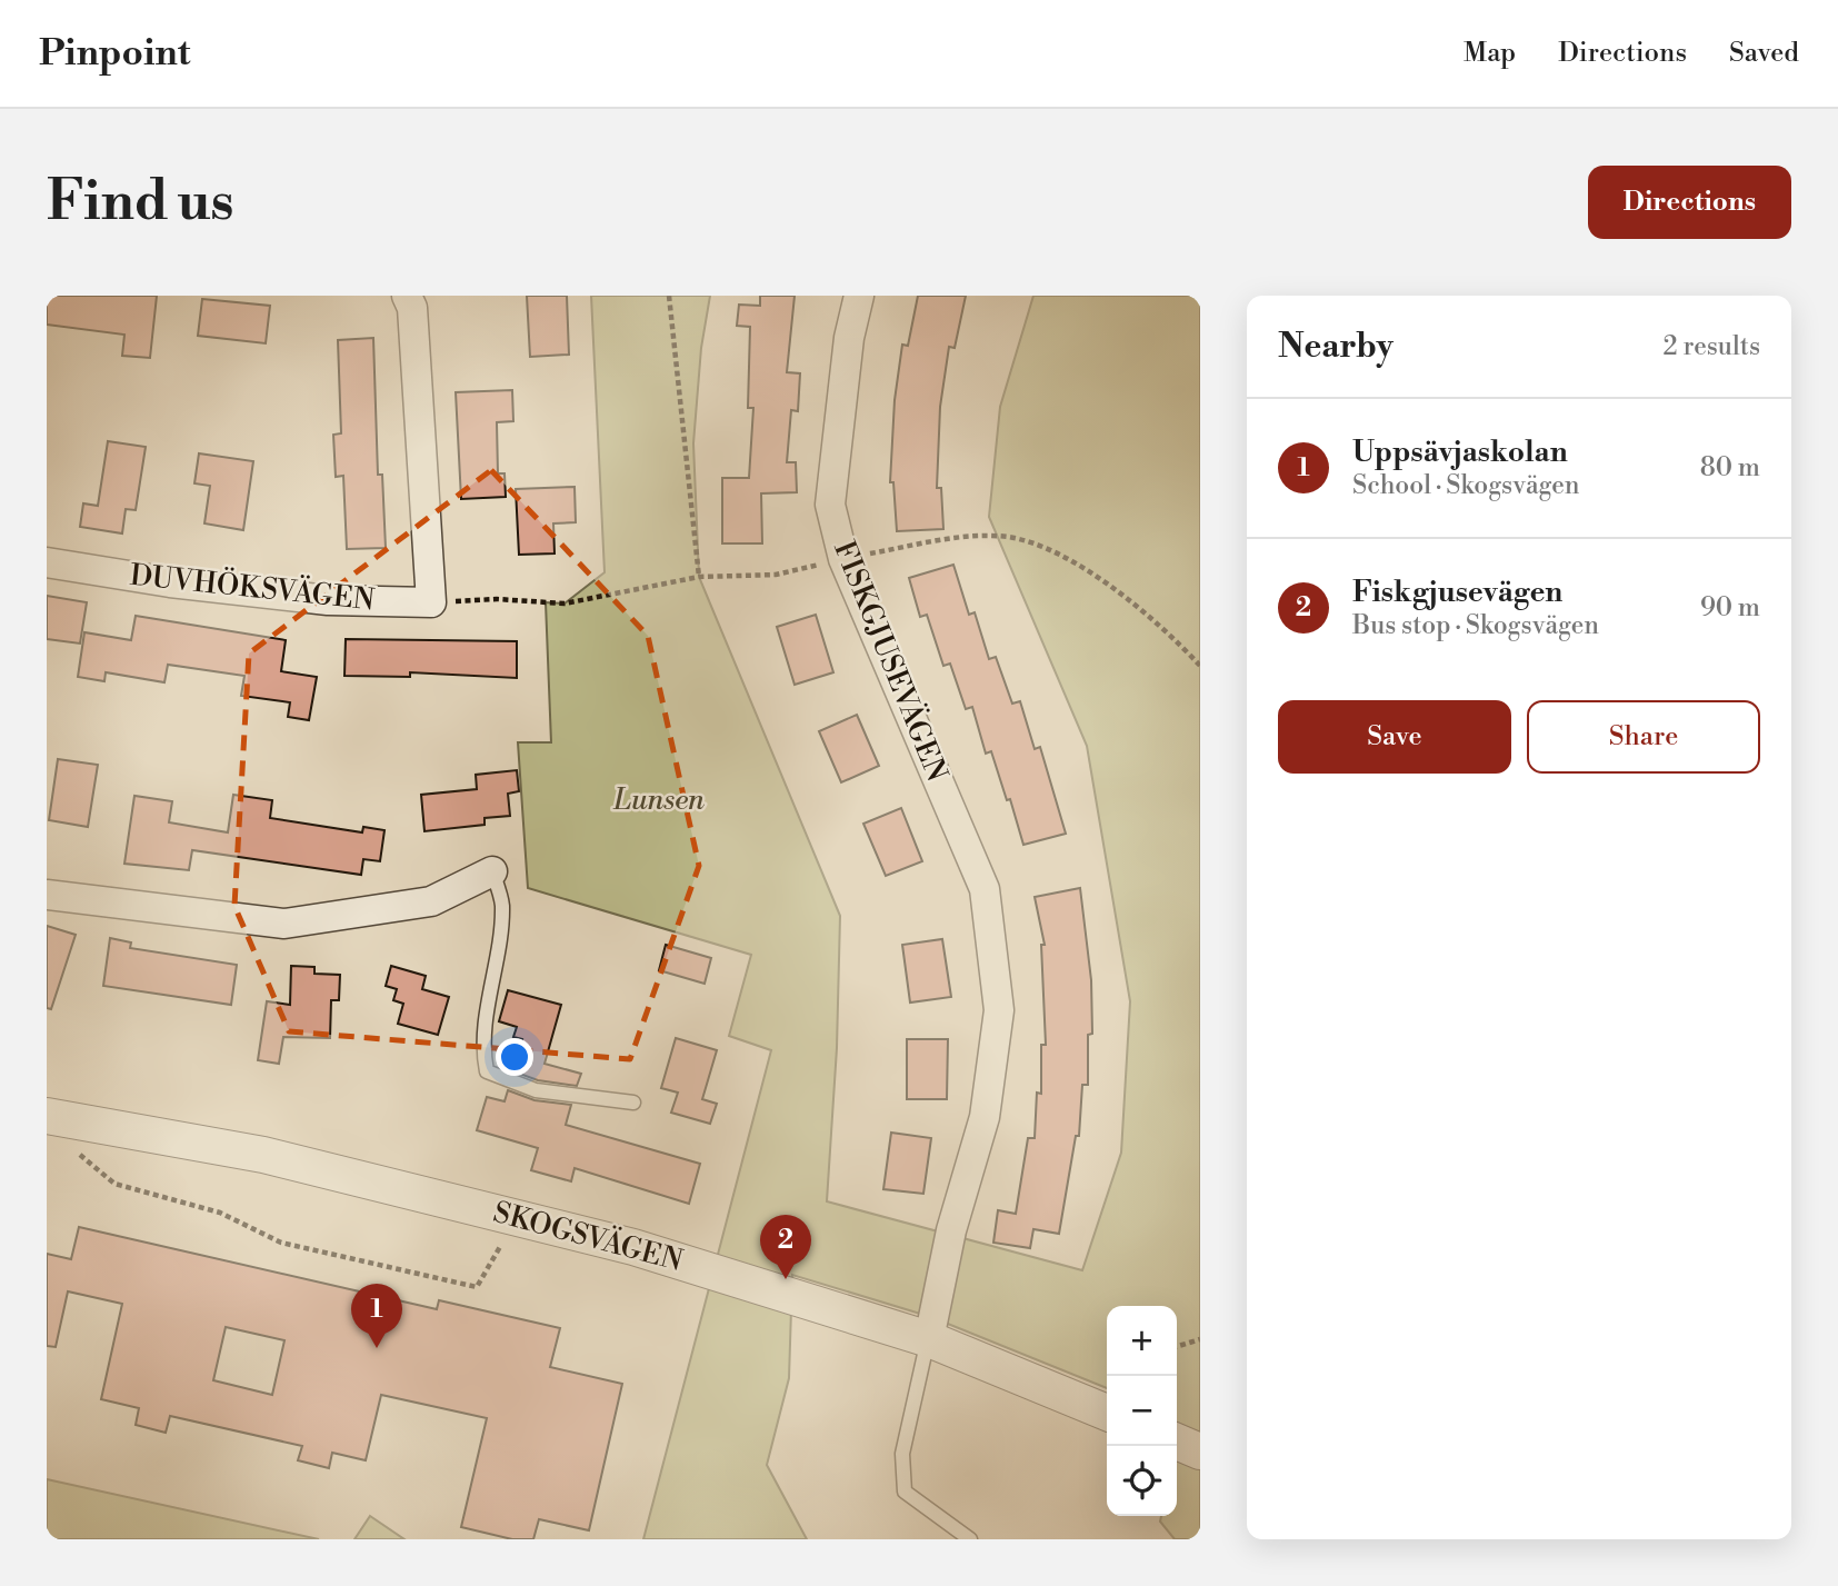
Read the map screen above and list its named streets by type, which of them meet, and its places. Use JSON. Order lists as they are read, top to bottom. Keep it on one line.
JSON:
{"streets":{"street":["DUVHÖKSVÄGEN","FISKGJUSEVÄGEN","SKOGSVÄGEN"]},"crossings":[["FISKGJUSEVÄGEN","SKOGSVÄGEN"]],"parks":["Lunsen"],"page":{"header":"Pinpoint","nav":["Map","Directions","Saved"],"buttons":["Directions",["Save","Share"]],"title":"Find us","heading":["Nearby","2 results"],"list":[{"mark":"1","name":"Uppsävjaskolan","note":"School · Skogsvägen","value":"80 m"},{"mark":"2","name":"Fiskgjusevägen","note":"Bus stop · Skogsvägen","value":"90 m"}],"pins":["2","1"],"map_buttons":["+","−"]}}
